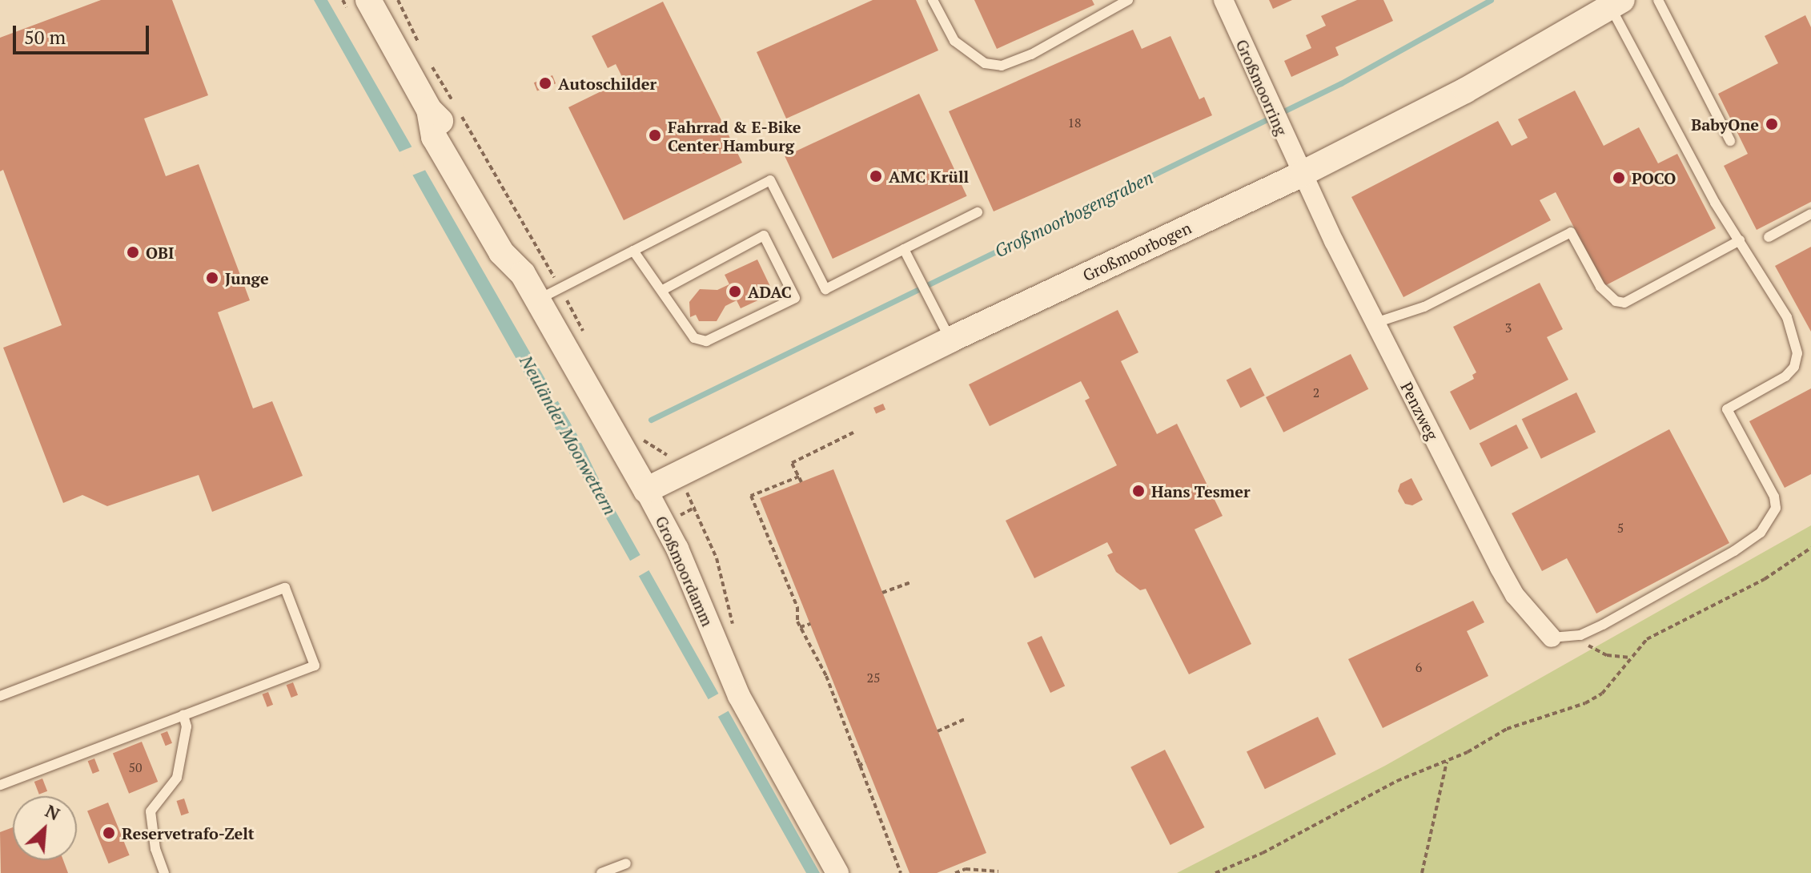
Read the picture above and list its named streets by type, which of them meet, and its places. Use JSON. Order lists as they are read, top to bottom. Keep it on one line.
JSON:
{"streets":{"main road":["Großmoorbogen","Großmoordamm"],"street":["Großmoorring","Penzweg"]},"crossings":[["Großmoorring","Großmoorbogen"],["Großmoorring","Penzweg"],["Großmoorbogen","Penzweg"],["Großmoorbogen","Großmoordamm"]],"water":["Großmoorbogengraben","Neuländer Moorwettern"],"places":["Autoschilder","BabyOne","Fahrrad & E-Bike Center Hamburg","AMC Krüll","POCO","OBI","Junge","ADAC","Hans Tesmer","Reservetrafo-Zelt"],"house_numbers":["18","3","2","5","6","25","50"],"scale_bar":"50 m","north":"top right"}
